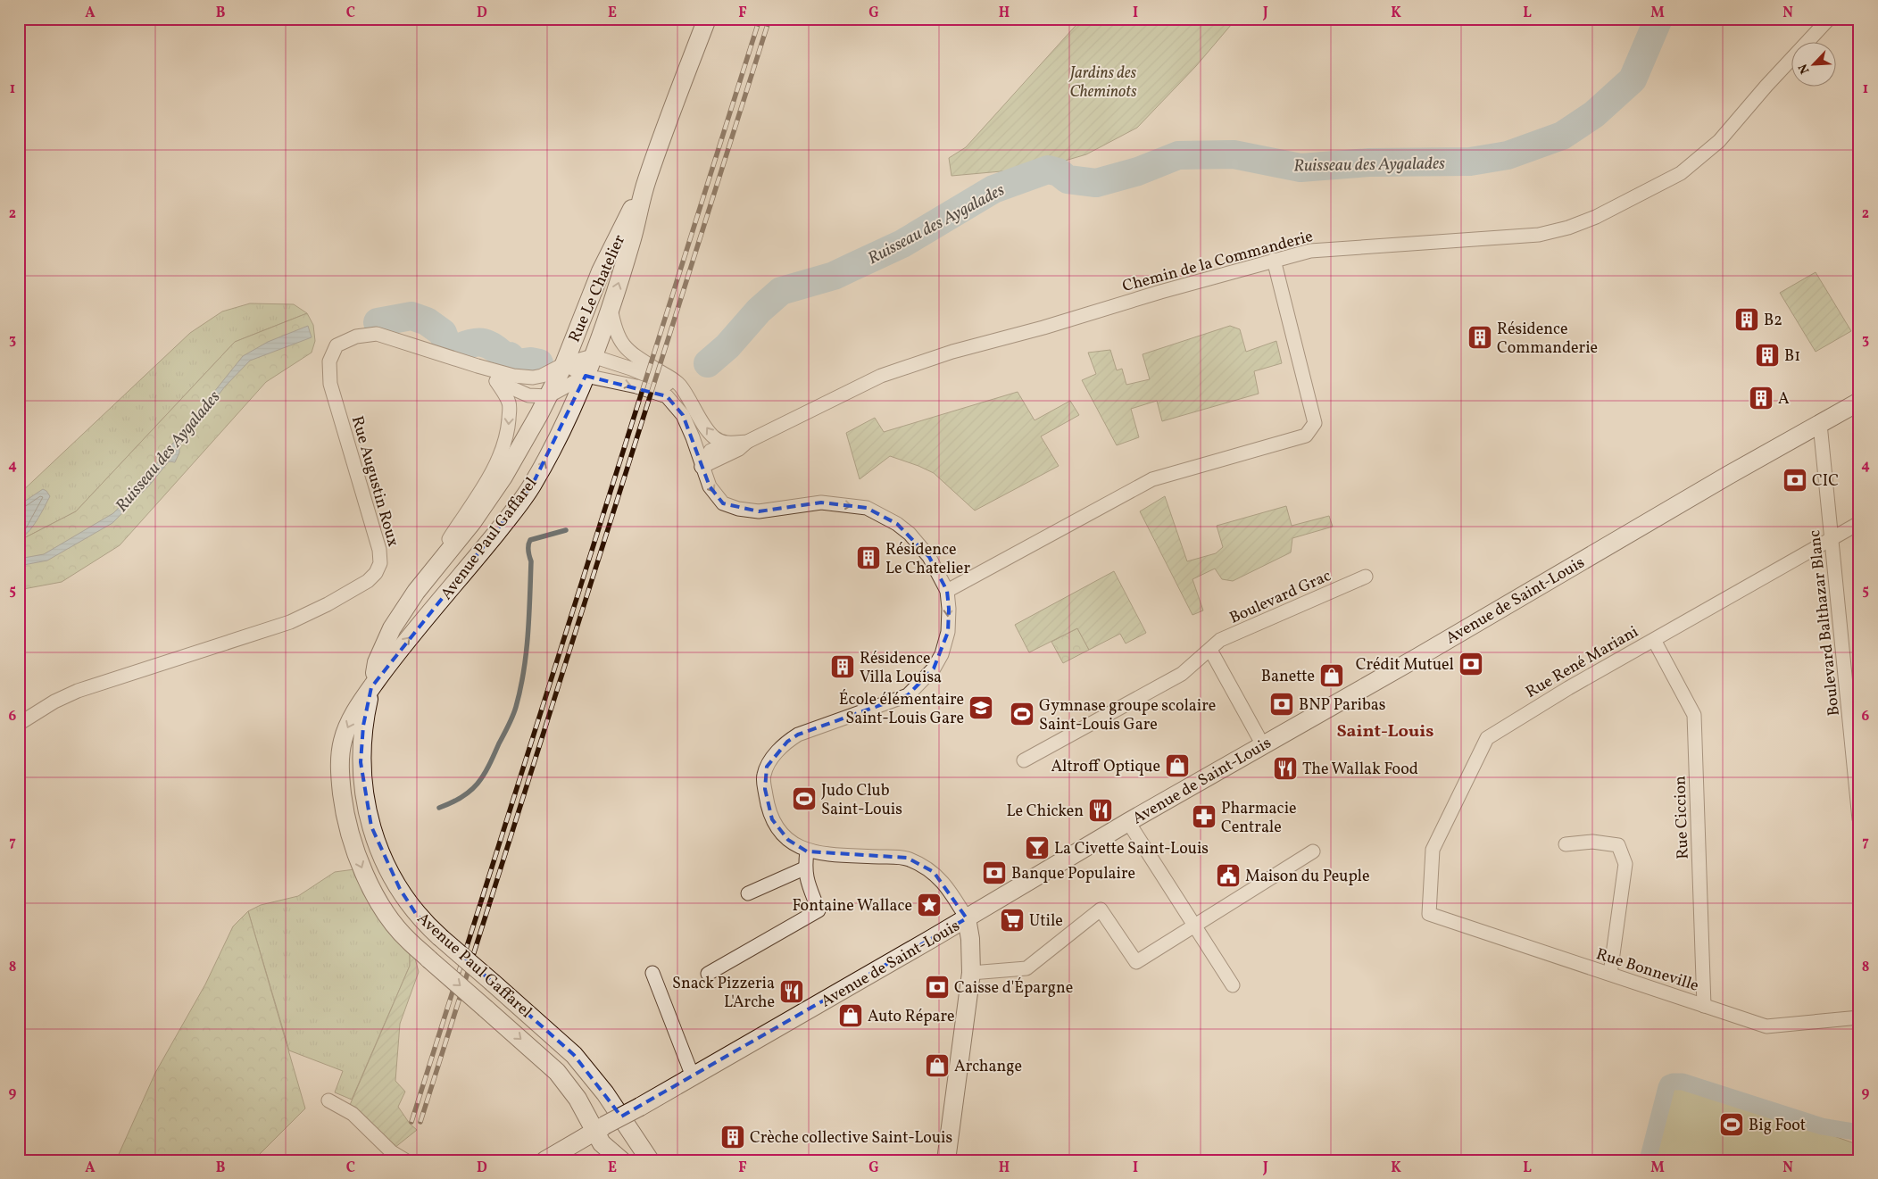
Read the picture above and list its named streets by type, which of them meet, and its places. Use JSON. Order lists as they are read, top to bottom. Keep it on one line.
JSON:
{"streets":{"main road":["Rue Le Chatelier","Avenue Paul Gaffarel","Avenue de Saint-Louis"],"street":["Chemin de la Commanderie","Rue Augustin Roux","Boulevard Grac","Boulevard Balthazar Blanc","Rue René Mariani","Rue Ciccion","Rue Bonneville"]},"crossings":[["Rue Le Chatelier","Rue Augustin Roux"],["Rue Le Chatelier","Avenue Paul Gaffarel"],["Rue Augustin Roux","Avenue Paul Gaffarel"],["Avenue de Saint-Louis","Boulevard Balthazar Blanc"],["Boulevard Balthazar Blanc","Rue René Mariani"],["Rue René Mariani","Rue Ciccion"],["Rue René Mariani","Rue Bonneville"],["Rue Ciccion","Rue Bonneville"]],"districts":["Saint-Louis"],"water":["Ruisseau des Aygalades"],"parks":["Jardins des Cheminots"],"places":{"building":["B2","Résidence Commanderie","B1","A","Résidence Le Chatelier","Résidence Villa Louisa","Crèche collective Saint-Louis"],"bank":["CIC","Crédit Mutuel","BNP Paribas","Banque Populaire","Caisse d'Épargne"],"shop":["Banette","Altroff Optique","Auto Répare","Archange"],"school or university":["École élémentaire Saint-Louis Gare"],"sports":["Gymnase groupe scolaire Saint-Louis Gare","Judo Club Saint-Louis","Big Foot"],"restaurant":["The Wallak Food","Le Chicken","Snack Pizzeria L'Arche"],"pharmacy":["Pharmacie Centrale"],"bar":["La Civette Saint-Louis"],"public building":["Maison du Peuple"],"place":["Fontaine Wallace"],"supermarket":["Utile"]},"north":"bottom left","grid":{"columns":["A","B","C","D","E","F","G","H","I","J","K","L","M","N"],"rows":["1","2","3","4","5","6","7","8","9"]}}
